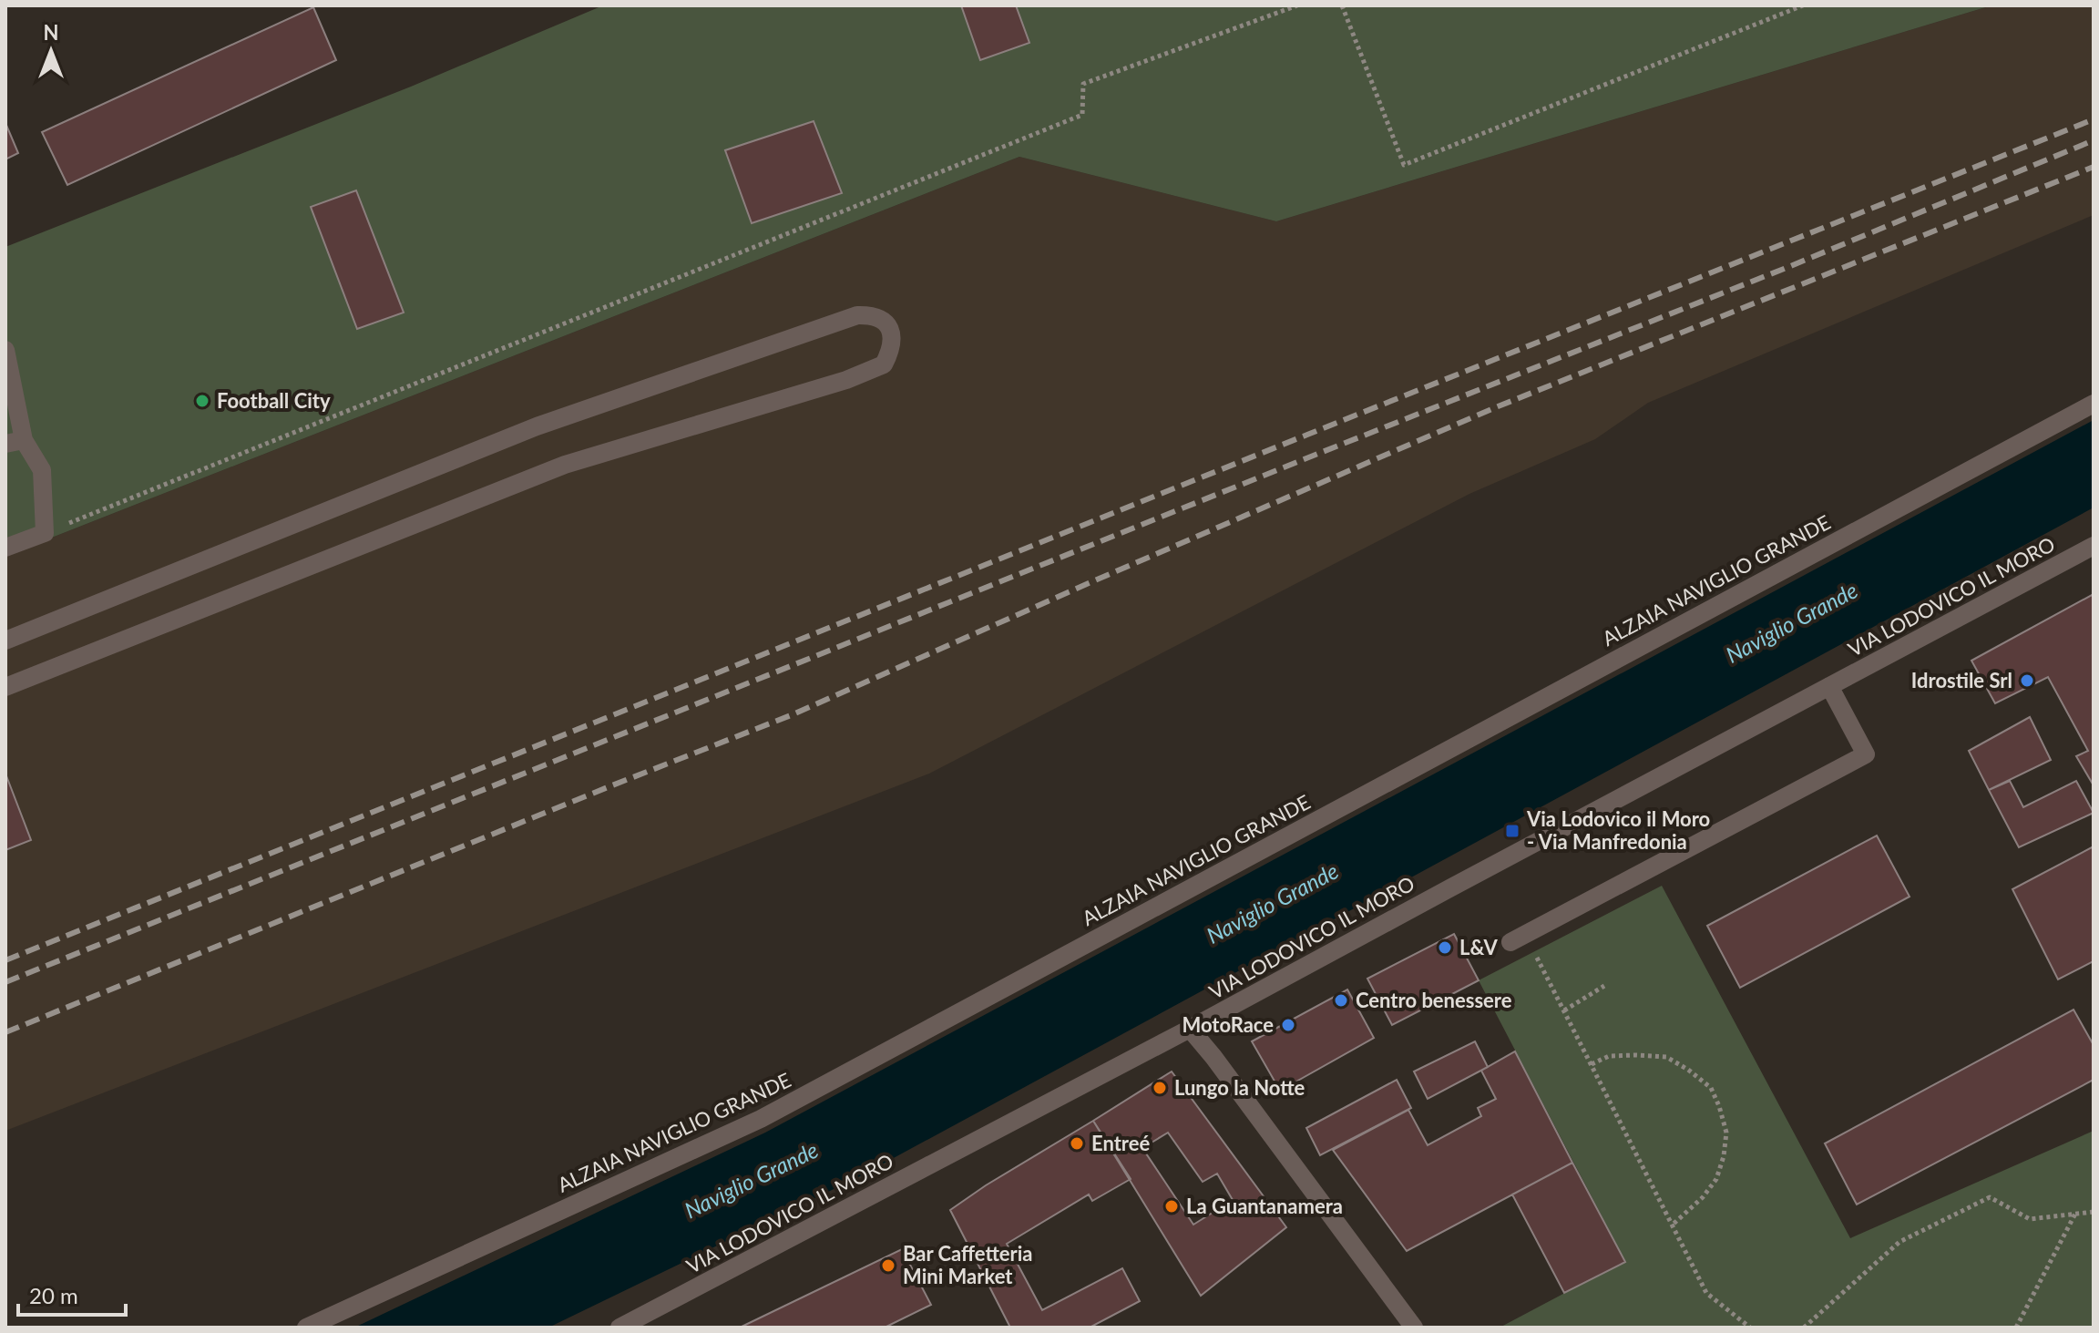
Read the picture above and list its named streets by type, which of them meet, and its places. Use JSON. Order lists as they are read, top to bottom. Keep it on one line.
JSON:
{"streets":{"street":["ALZAIA NAVIGLIO GRANDE","VIA LODOVICO IL MORO"]},"water":["Naviglio Grande"],"places":{"other":["Football City","Idrostile Srl","L&V","Centro benessere","MotoRace","Lungo la Notte","Entreé","La Guantanamera","Bar Caffetteria Mini Market"],"transit":["Via Lodovico il Moro - Via Manfredonia"]},"scale_bar":"20 m","north":"top"}
